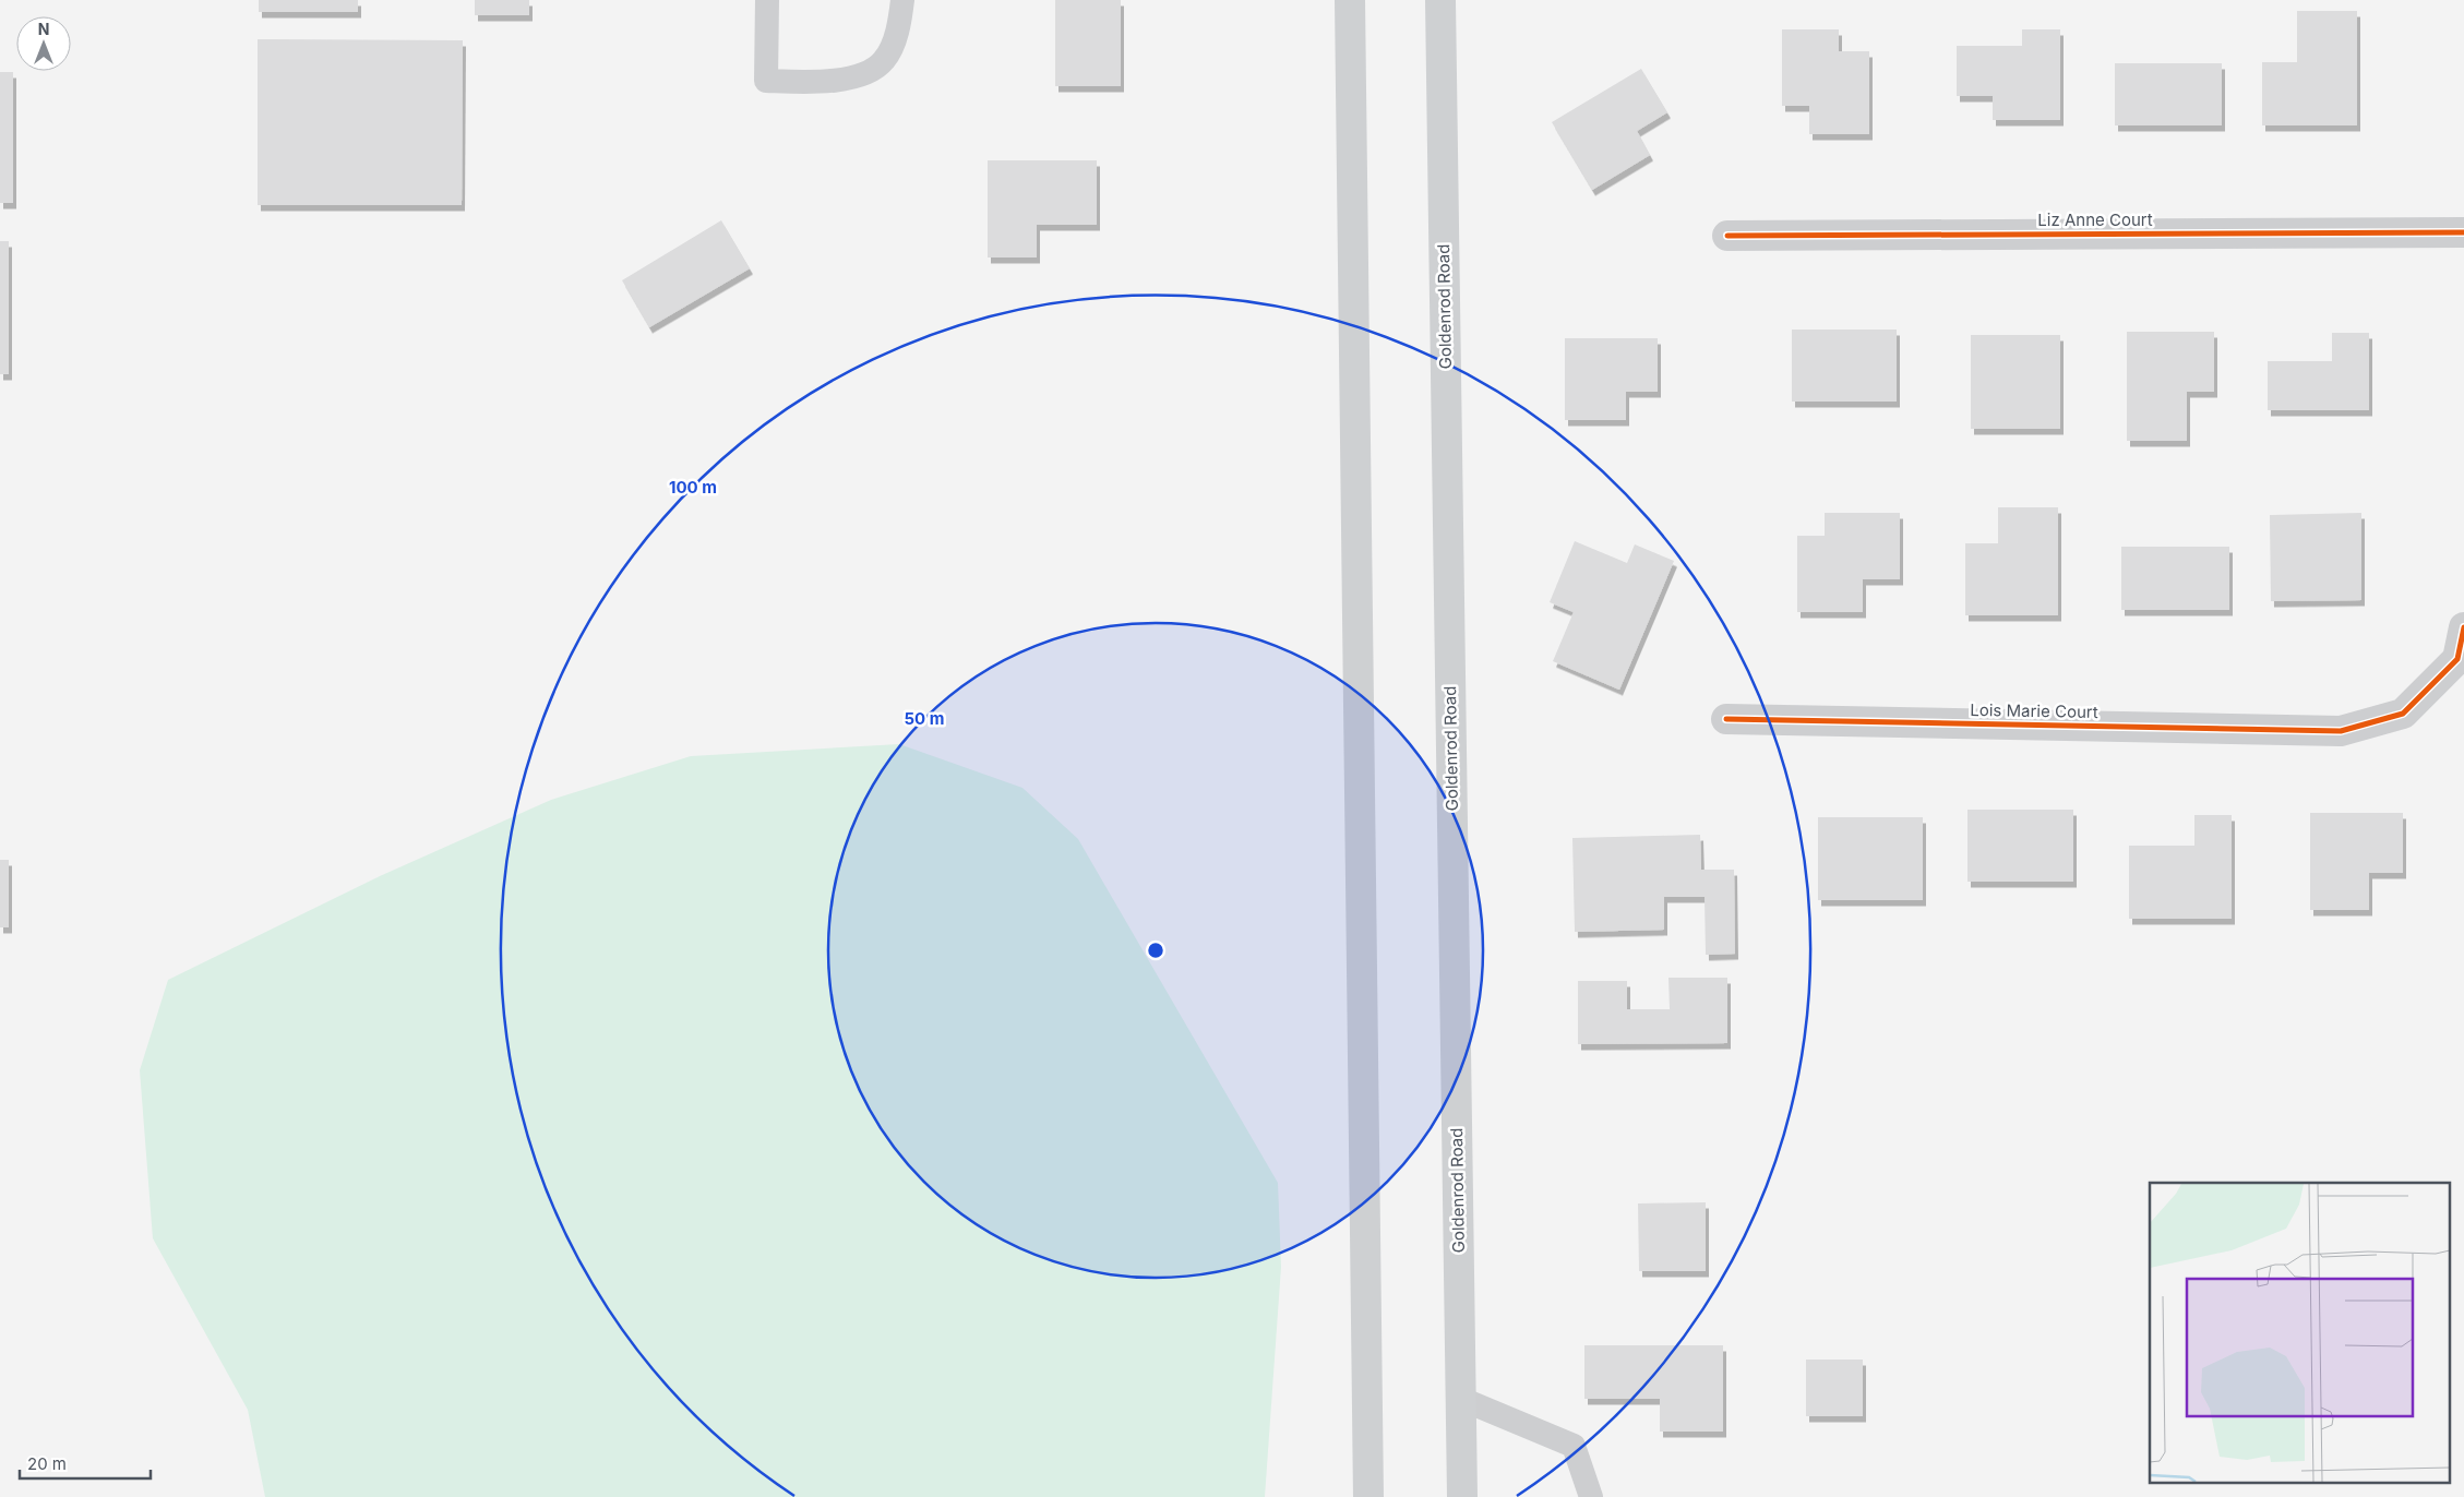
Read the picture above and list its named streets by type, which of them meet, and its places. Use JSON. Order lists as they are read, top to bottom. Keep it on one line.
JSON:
{"streets":{"main road":["Goldenrod Road"],"street":["Liz Anne Court","Lois Marie Court"]},"scale_bar":"20 m","north":"top","rings":["100 m","50 m"]}
